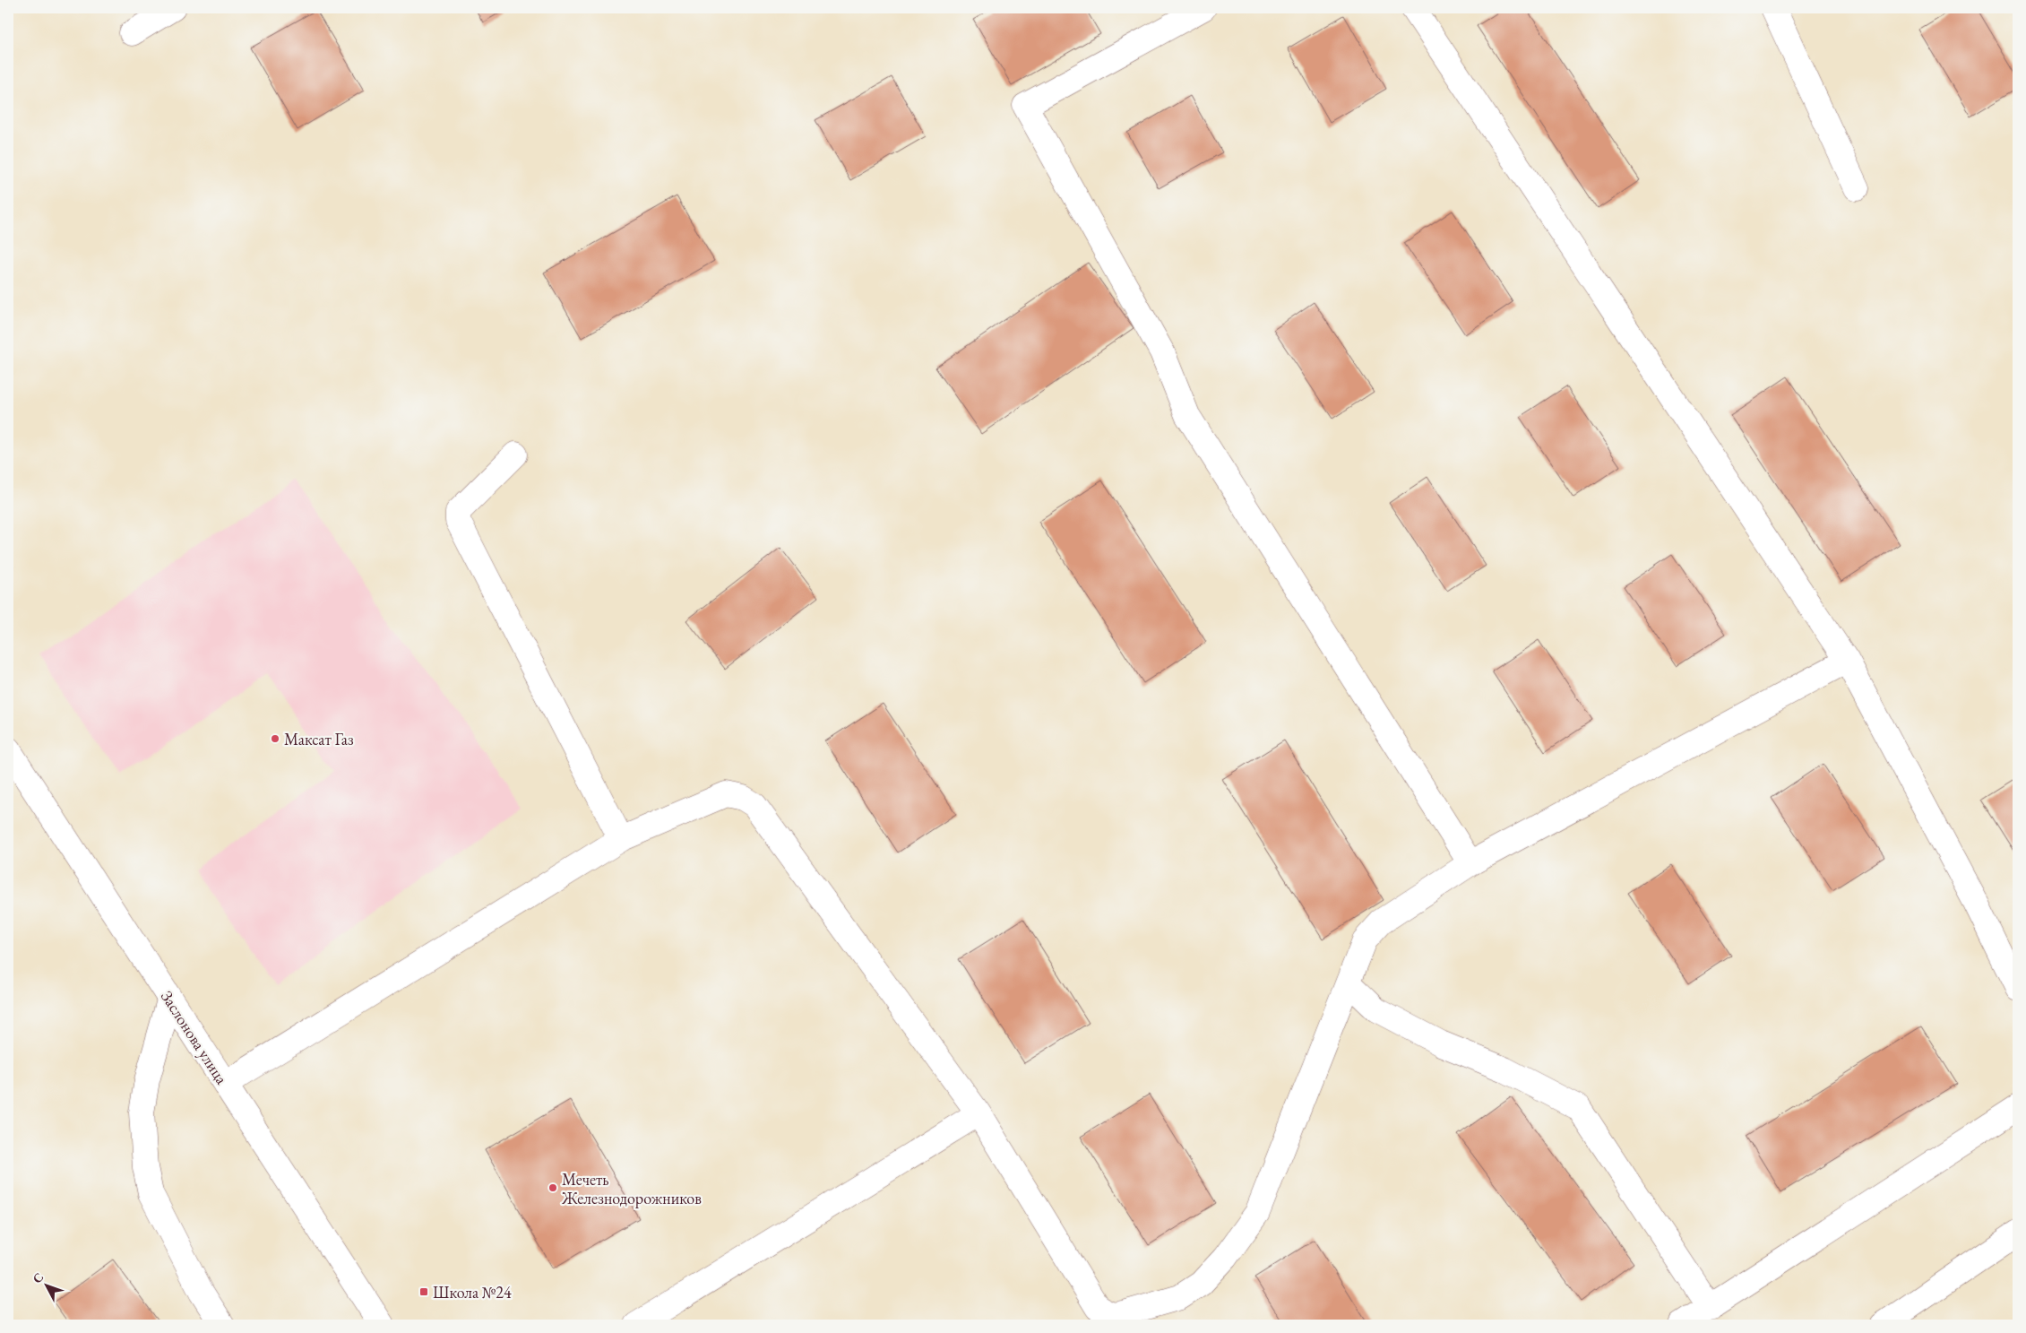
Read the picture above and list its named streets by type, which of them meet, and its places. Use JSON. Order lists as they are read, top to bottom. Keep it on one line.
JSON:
{"streets":{"street":["Заслонова улица"]},"places":{"other":["Максат Газ","Мечеть Железнодорожников"],"transit":["Школа №24"]},"north":"top left"}
